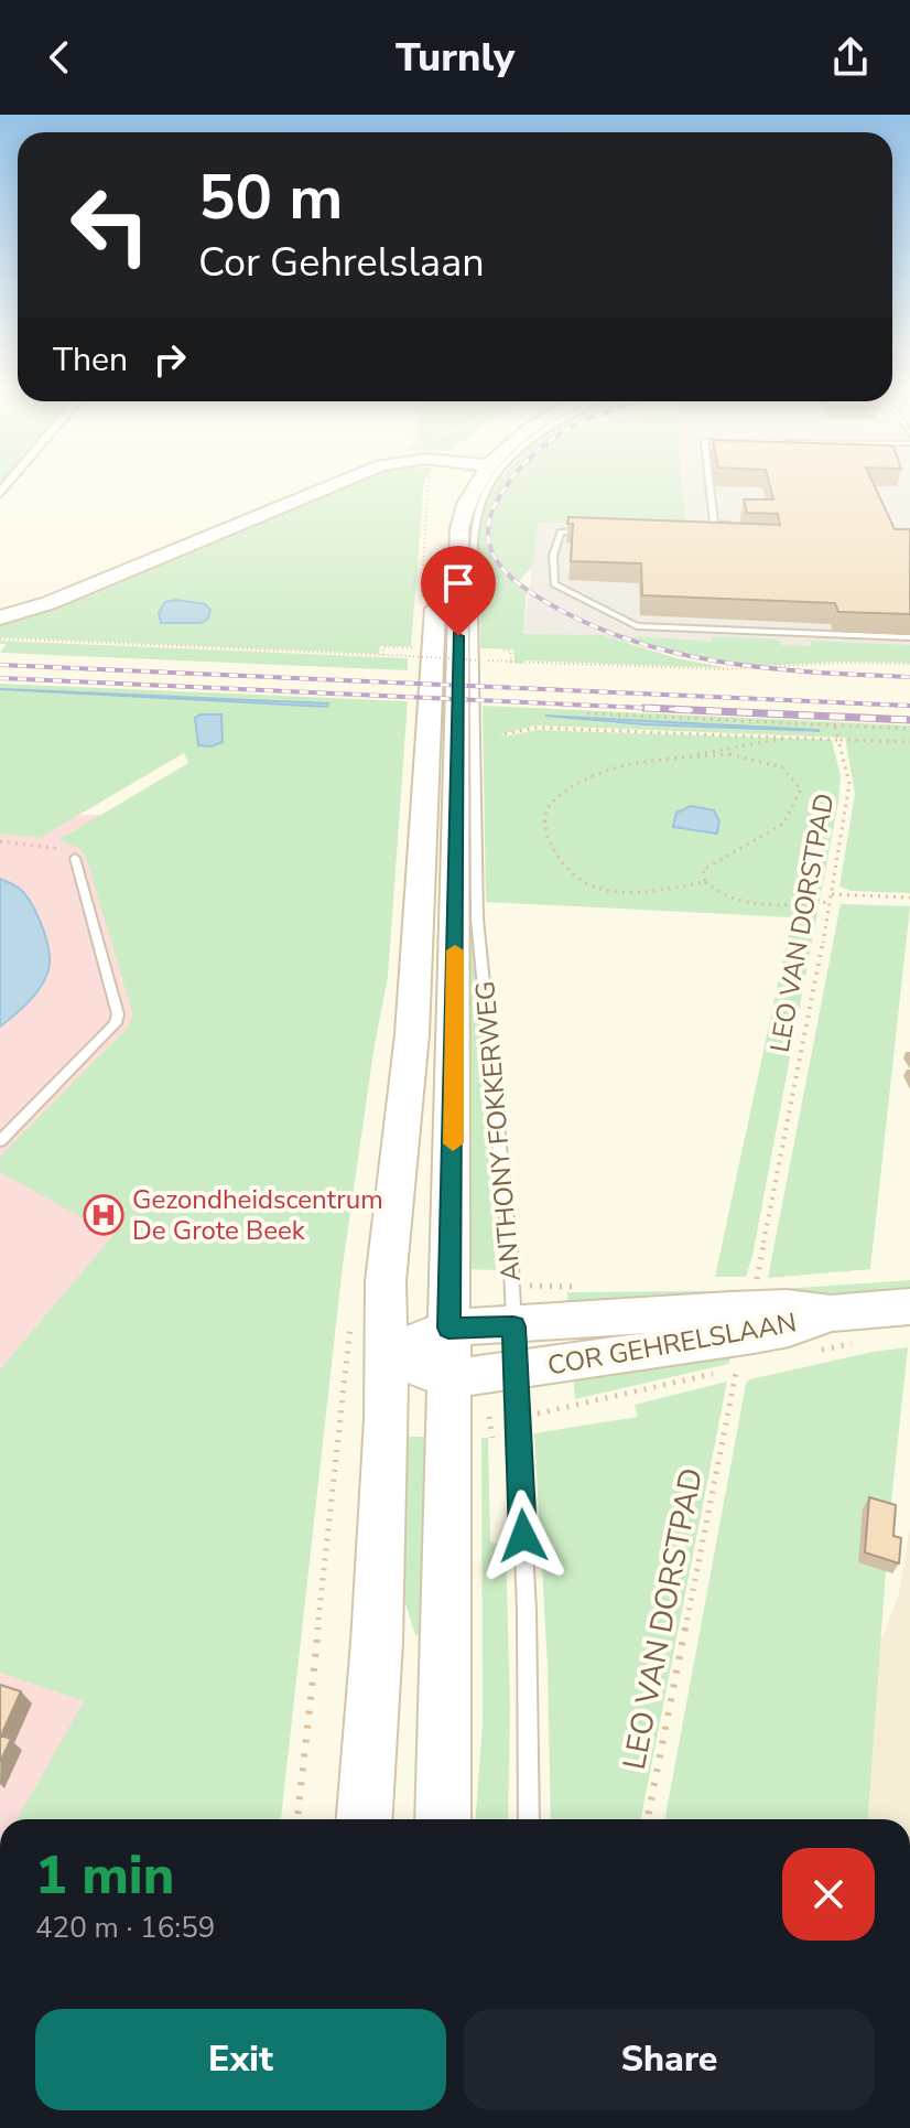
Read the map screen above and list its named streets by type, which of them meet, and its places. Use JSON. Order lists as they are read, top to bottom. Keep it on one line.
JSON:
{"streets":{"main road":["ANTHONY FOKKERWEG","COR GEHRELSLAAN"],"path":["LEO VAN DORSTPAD"]},"crossings":[["ANTHONY FOKKERWEG","COR GEHRELSLAAN"]],"places":{"hospital":["Gezondheidscentrum De Grote Beek"]},"page":{"header":"Turnly","turn":["50 m","Cor Gehrelslaan"],"then":"Then","heading":["1 min","420 m · 16:59"],"buttons":["Exit","Share"]}}
